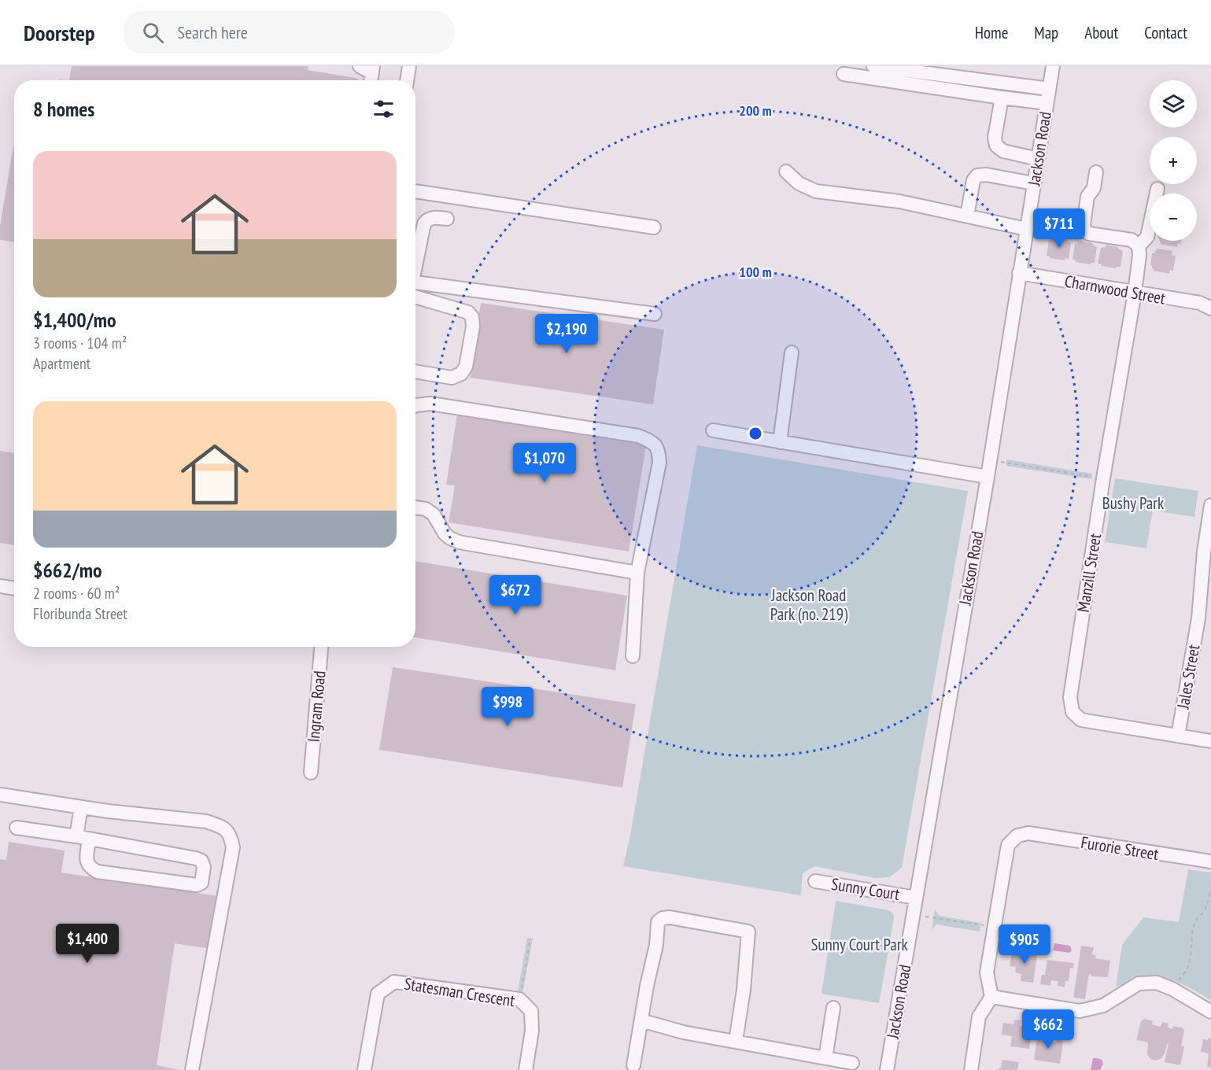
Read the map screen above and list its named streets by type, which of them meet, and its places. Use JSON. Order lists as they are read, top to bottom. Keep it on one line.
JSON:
{"streets":{"street":["Jackson Road","Charnwood Street","Manzill Street","Jales Street","Ingram Road","Furorie Street","Sunny Court","Statesman Crescent"]},"crossings":[["Jackson Road","Charnwood Street"],["Jackson Road","Sunny Court"],["Charnwood Street","Manzill Street"],["Manzill Street","Jales Street"]],"parks":["Bushy Park","Jackson Road Park (no. 219)","Sunny Court Park"],"page":{"header":"Doorstep","search":"Search here","nav":["Home","Map","About","Contact"],"map_buttons":["+","−"],"heading":"8 homes","list":[{"name":"$1,400/mo","note":"3 rooms · 104 m² · Apartment"},{"name":"$662/mo","note":"2 rooms · 60 m² · Floribunda Street"}],"price":["$711","$2,190","$1,070","$672","$998","$1,400","$905","$662"]},"rings":["200 m","100 m"]}
